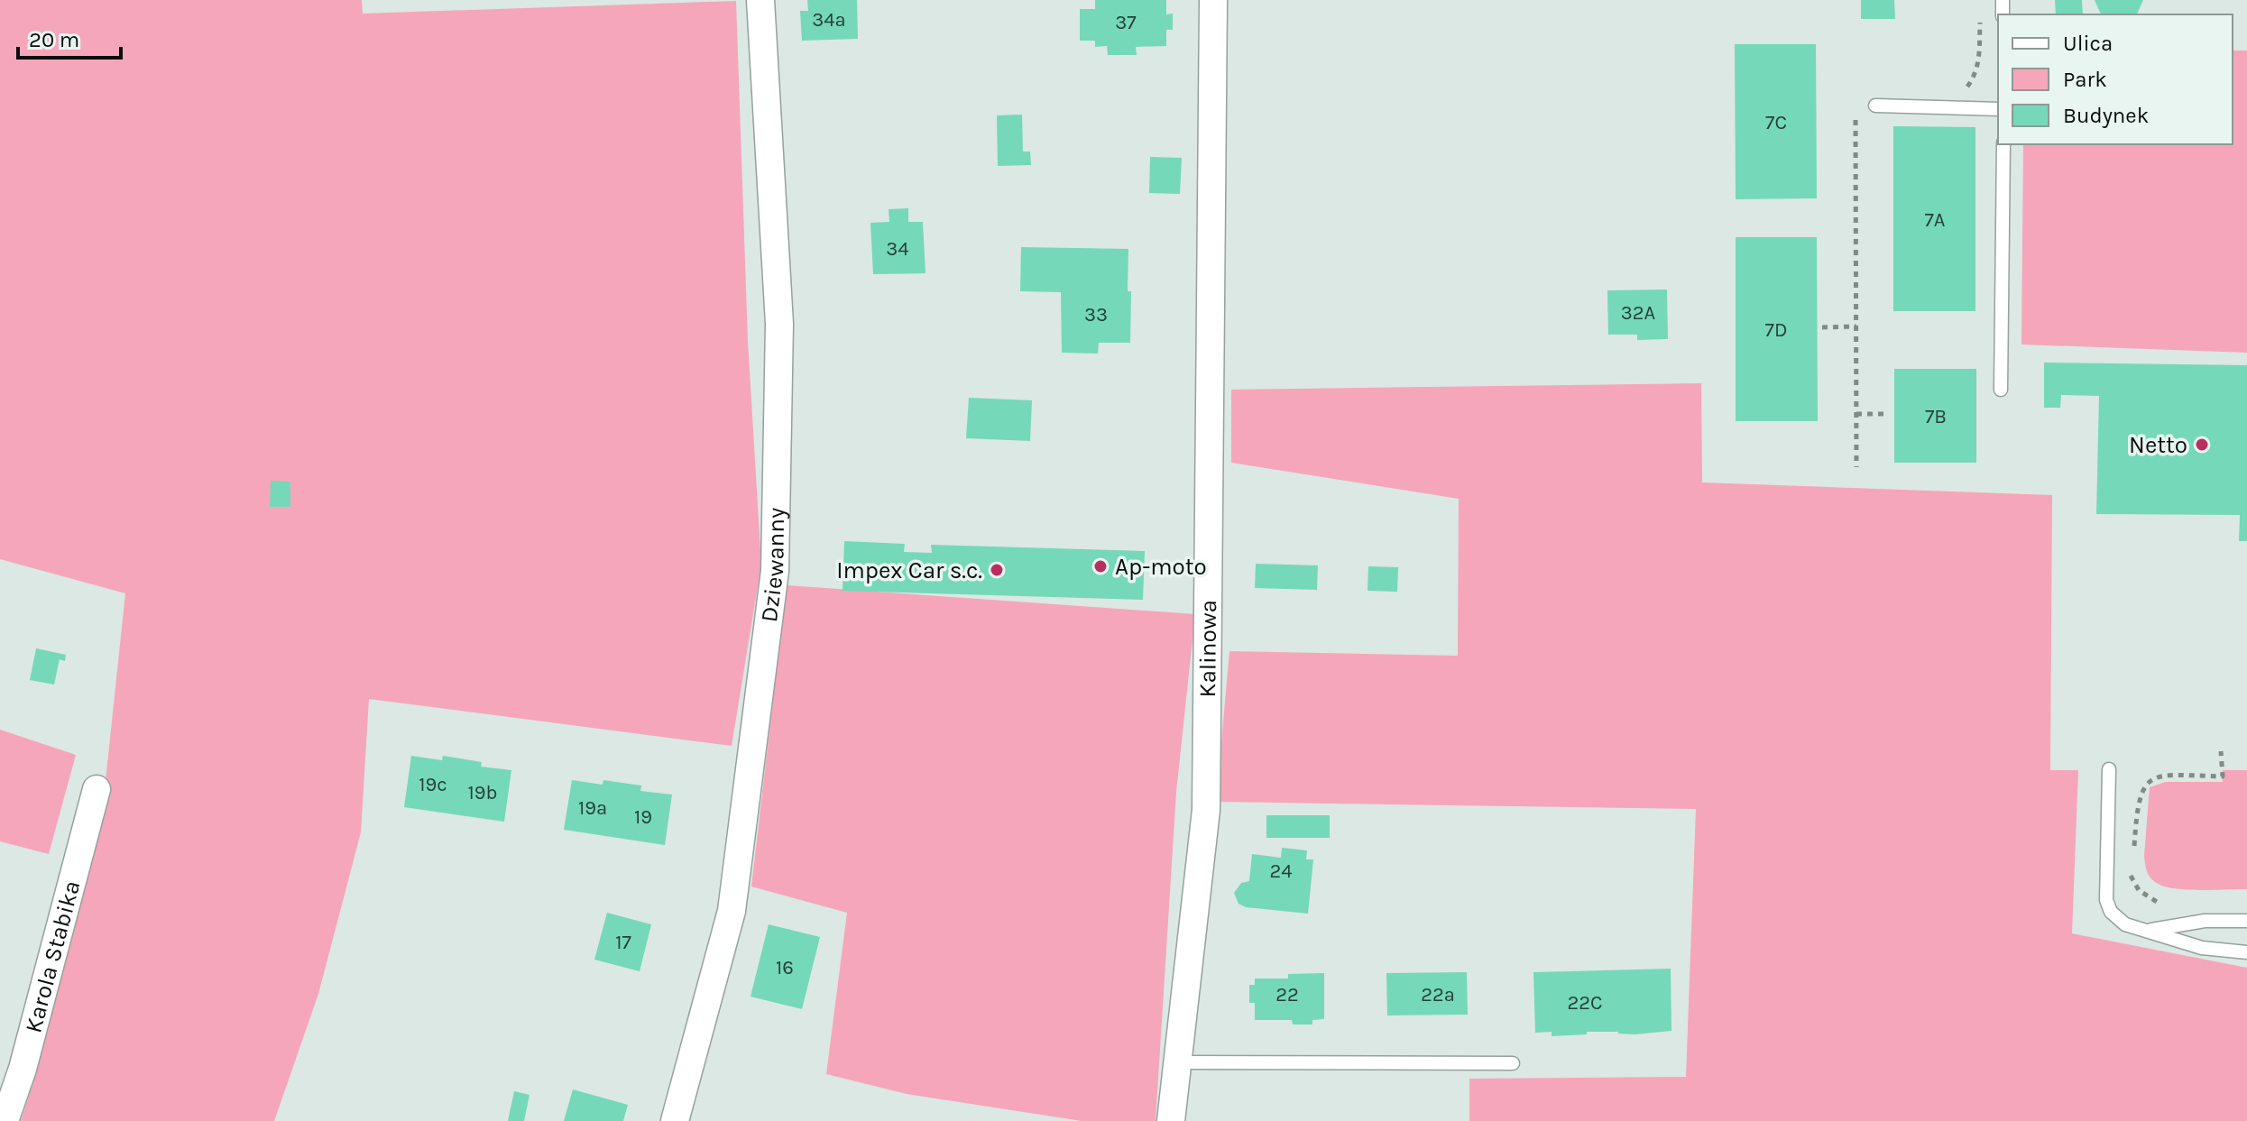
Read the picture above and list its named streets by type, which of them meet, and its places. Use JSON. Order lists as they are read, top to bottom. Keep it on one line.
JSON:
{"streets":{"street":["Dziewanny","Kalinowa","Karola Stabika"]},"places":["Netto","Ap-moto","Impex Car s.c."],"house_numbers":["34a","37","7C","7A","34","32A","33","7D","7B","19c","19b","19a","19","24","17","16","22","22a","22C"],"legend":["Ulica","Park","Budynek"],"scale_bar":"20 m"}
